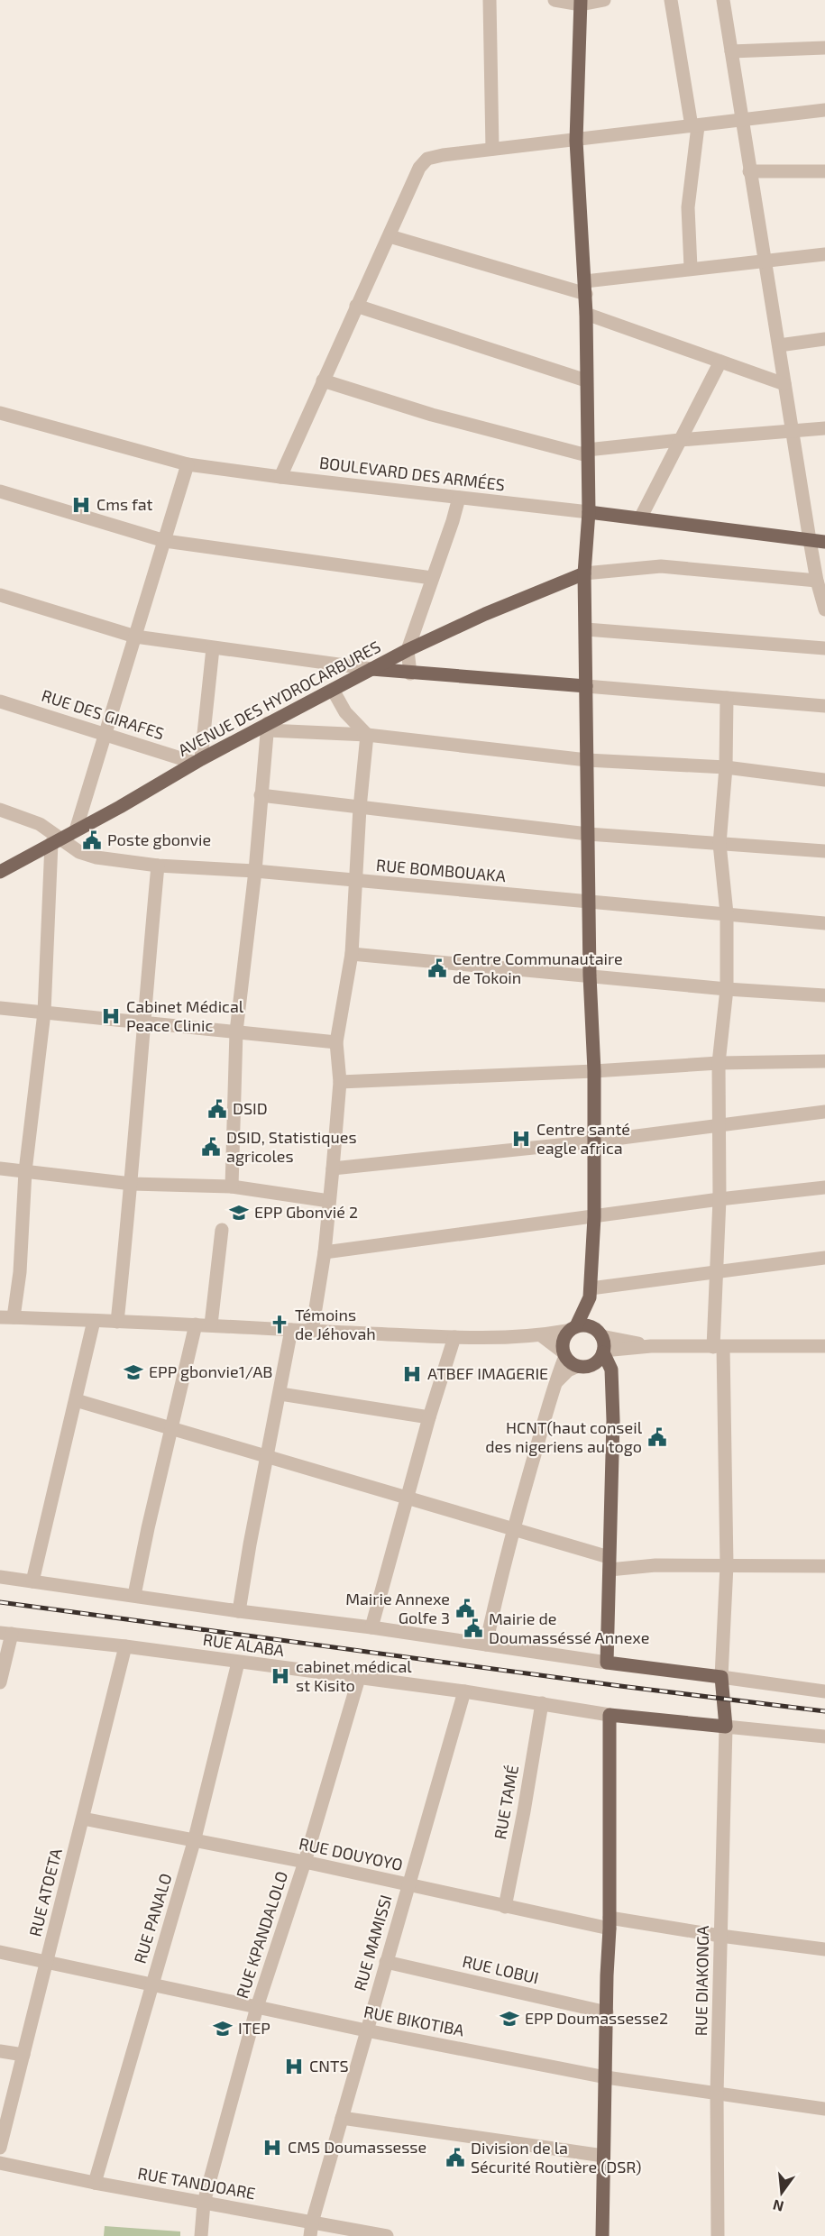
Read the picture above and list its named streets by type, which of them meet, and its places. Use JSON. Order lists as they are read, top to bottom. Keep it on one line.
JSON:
{"streets":{"main road":["BOULEVARD DES ARMÉES","AVENUE DES HYDROCARBURES"],"street":["RUE DES GIRAFES","RUE BOMBOUAKA","RUE ALABA","RUE TAMÉ","RUE DOUYOYO","RUE ATOETA","RUE PANALO","RUE KPANDALOLO","RUE MAMISSI","RUE LOBUI","RUE DIAKONGA","RUE BIKOTIBA","RUE TANDJOARE"]},"crossings":[["AVENUE DES HYDROCARBURES","RUE DES GIRAFES"],["AVENUE DES HYDROCARBURES","RUE BOMBOUAKA"],["RUE ALABA","RUE TAMÉ"],["RUE ALABA","RUE ATOETA"],["RUE ALABA","RUE PANALO"],["RUE ALABA","RUE KPANDALOLO"],["RUE ALABA","RUE MAMISSI"],["RUE TAMÉ","RUE DOUYOYO"],["RUE DOUYOYO","RUE ATOETA"],["RUE DOUYOYO","RUE PANALO"],["RUE DOUYOYO","RUE KPANDALOLO"],["RUE DOUYOYO","RUE MAMISSI"],["RUE DOUYOYO","RUE DIAKONGA"],["RUE ATOETA","RUE BIKOTIBA"],["RUE PANALO","RUE BIKOTIBA"],["RUE PANALO","RUE TANDJOARE"],["RUE KPANDALOLO","RUE BIKOTIBA"],["RUE KPANDALOLO","RUE TANDJOARE"],["RUE MAMISSI","RUE LOBUI"],["RUE MAMISSI","RUE BIKOTIBA"],["RUE MAMISSI","RUE TANDJOARE"],["RUE DIAKONGA","RUE BIKOTIBA"]],"places":{"hospital":["Cms fat","Cabinet Médical Peace Clinic","Centre santé eagle africa","ATBEF IMAGERIE","cabinet médical st Kisito","CNTS","CMS Doumassesse"],"public building":["Poste gbonvie","Centre Communautaire de Tokoin","DSID","DSID, Statistiques agricoles","HCNT(haut conseil des nigeriens au togo","Mairie Annexe Golfe 3","Mairie de Doumasséssé Annexe","Division de la Sécurité Routière (DSR)"],"school or university":["EPP Gbonvié 2","EPP gbonvie1/AB","EPP Doumassesse2","ITEP"],"church":["Témoins de Jéhovah"]},"north":"bottom"}
